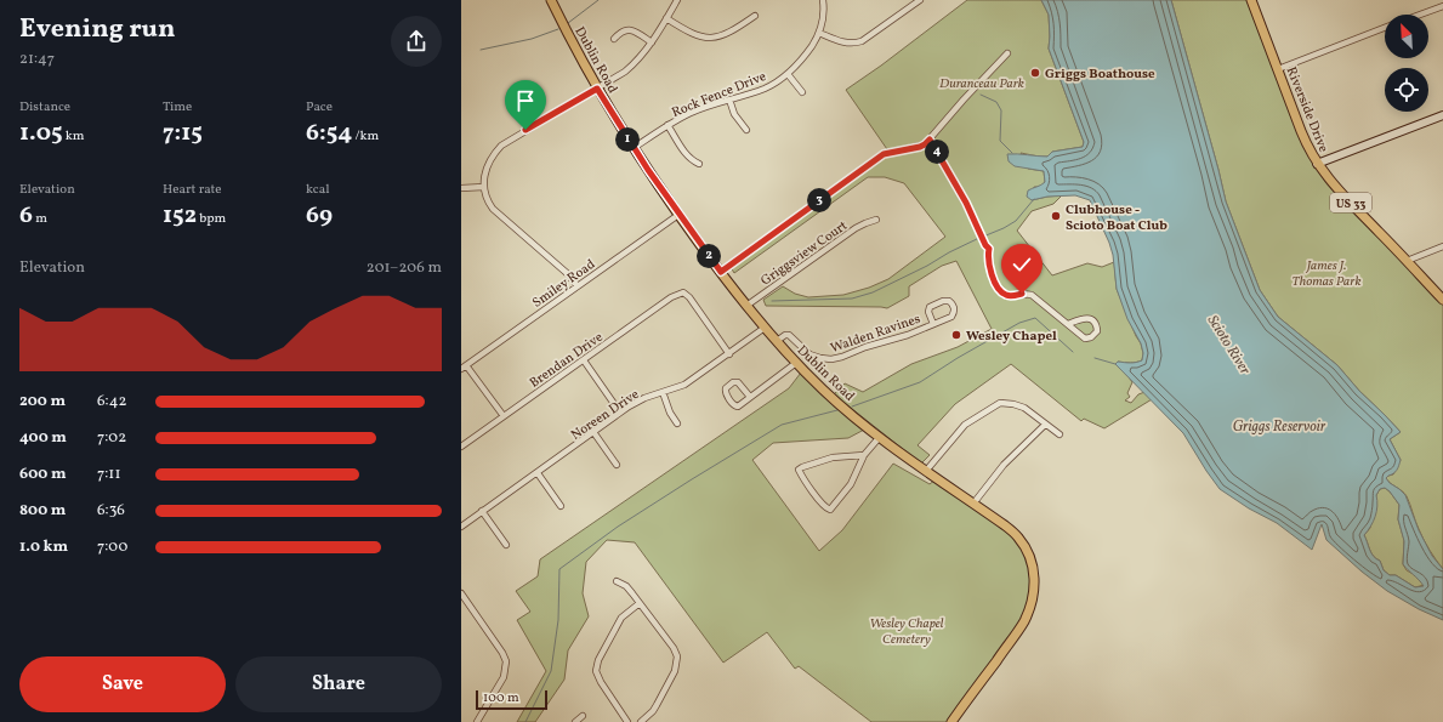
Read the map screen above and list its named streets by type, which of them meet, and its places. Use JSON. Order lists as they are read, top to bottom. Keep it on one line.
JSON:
{"streets":{"main road":["Dublin Road","Riverside Drive","US 33"],"street":["Rock Fence Drive","Griggsview Court","Smiley Road","Walden Ravines","Brendan Drive","Noreen Drive"]},"crossings":[["Dublin Road","Rock Fence Drive"],["Dublin Road","Griggsview Court"],["Dublin Road","Smiley Road"],["Dublin Road","Walden Ravines"],["Dublin Road","Noreen Drive"],["Brendan Drive","Noreen Drive"]],"water":["Scioto River","Griggs Reservoir"],"parks":["Duranceau Park","James J. Thomas Park","Wesley Chapel Cemetery"],"places":["Griggs Boathouse","Clubhouse - Scioto Boat Club","Wesley Chapel"],"scale_bar":"100 m","north":"top left","page":{"heading":["Evening run","21:47"],"stats":[["Distance","1.05 km"],["Time","7:15"],["Pace","6:54 /km"],["Elevation","6 m"],["Heart rate","152 bpm"],["kcal","69"]],"pins":["1","4","3","2"],"chart":["Elevation","201–206 m"],"list":[{"name":"200 m","note":"6:42"},{"name":"400 m","note":"7:02"},{"name":"600 m","note":"7:11"},{"name":"800 m","note":"6:36"},{"name":"1.0 km","note":"7:00"}],"buttons":["Save","Share"],"scale":"100 m"}}
